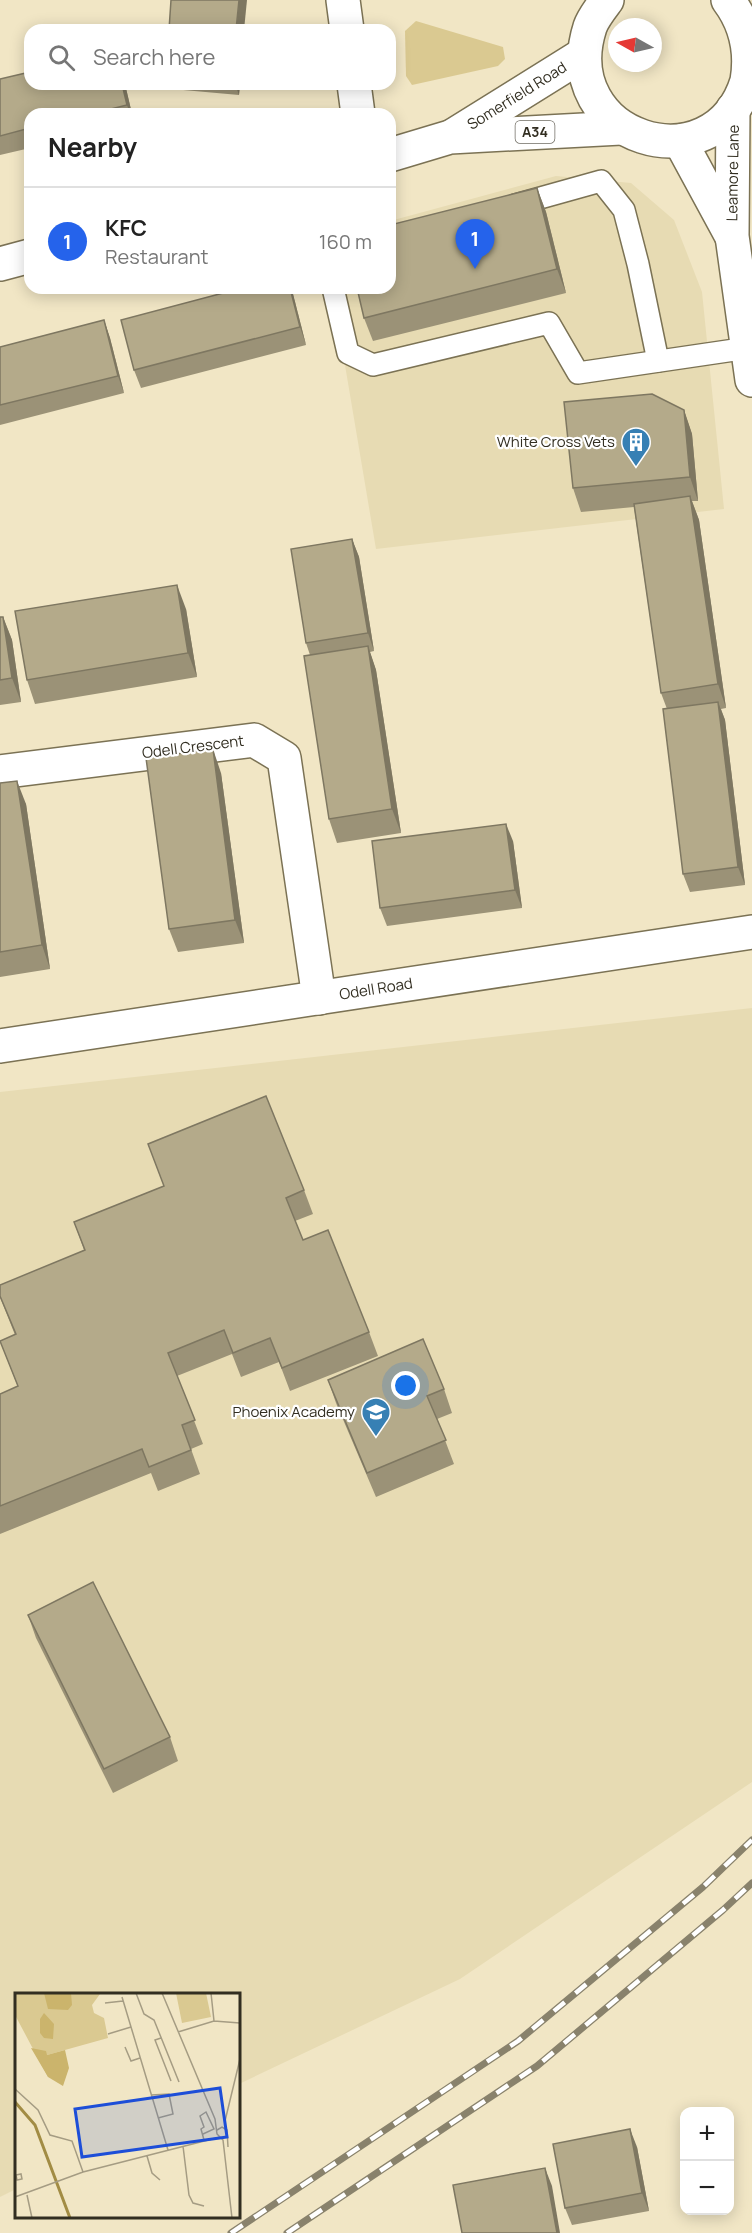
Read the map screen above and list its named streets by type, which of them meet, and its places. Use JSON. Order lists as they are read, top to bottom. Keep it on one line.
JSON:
{"streets":{"main road":["Somerfield Road","A34","Leamore Lane","Odell Crescent","Odell Road"]},"crossings":[["Odell Crescent","Odell Road"]],"places":{"building":["White Cross Vets"],"school or university":["Phoenix Academy"]},"north":"left","page":{"search":"Search here","heading":"Nearby","list":[{"mark":"1","name":"KFC","note":"Restaurant","value":"160 m"}],"pins":"1","map_buttons":["+","−"]}}
